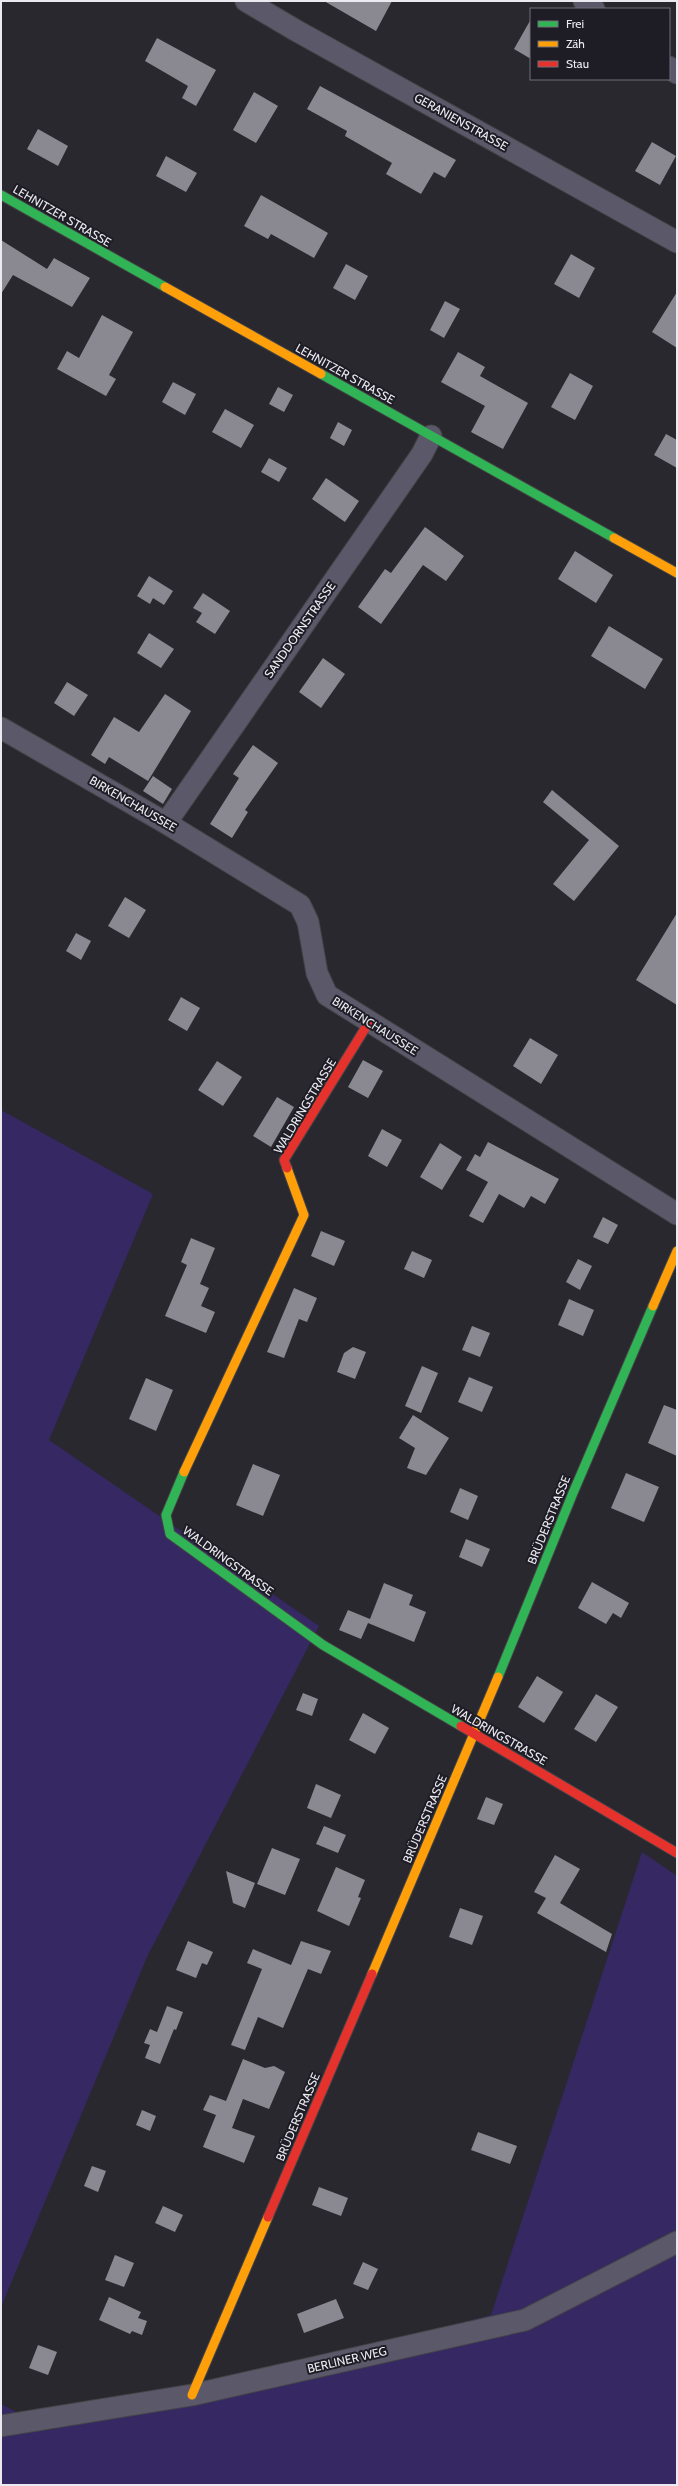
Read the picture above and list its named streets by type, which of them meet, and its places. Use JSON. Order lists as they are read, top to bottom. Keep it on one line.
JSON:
{"streets":{"street":["GERANIENSTRASSE","LEHNITZER STRASSE","SANDDORNSTRASSE","BIRKENCHAUSSEE","WALDRINGSTRASSE","BRÜDERSTRASSE","BERLINER WEG"]},"crossings":[["LEHNITZER STRASSE","SANDDORNSTRASSE"],["SANDDORNSTRASSE","BIRKENCHAUSSEE"],["BIRKENCHAUSSEE","WALDRINGSTRASSE"],["WALDRINGSTRASSE","BRÜDERSTRASSE"],["BRÜDERSTRASSE","BERLINER WEG"]],"legend":["Frei","Zäh","Stau"]}
